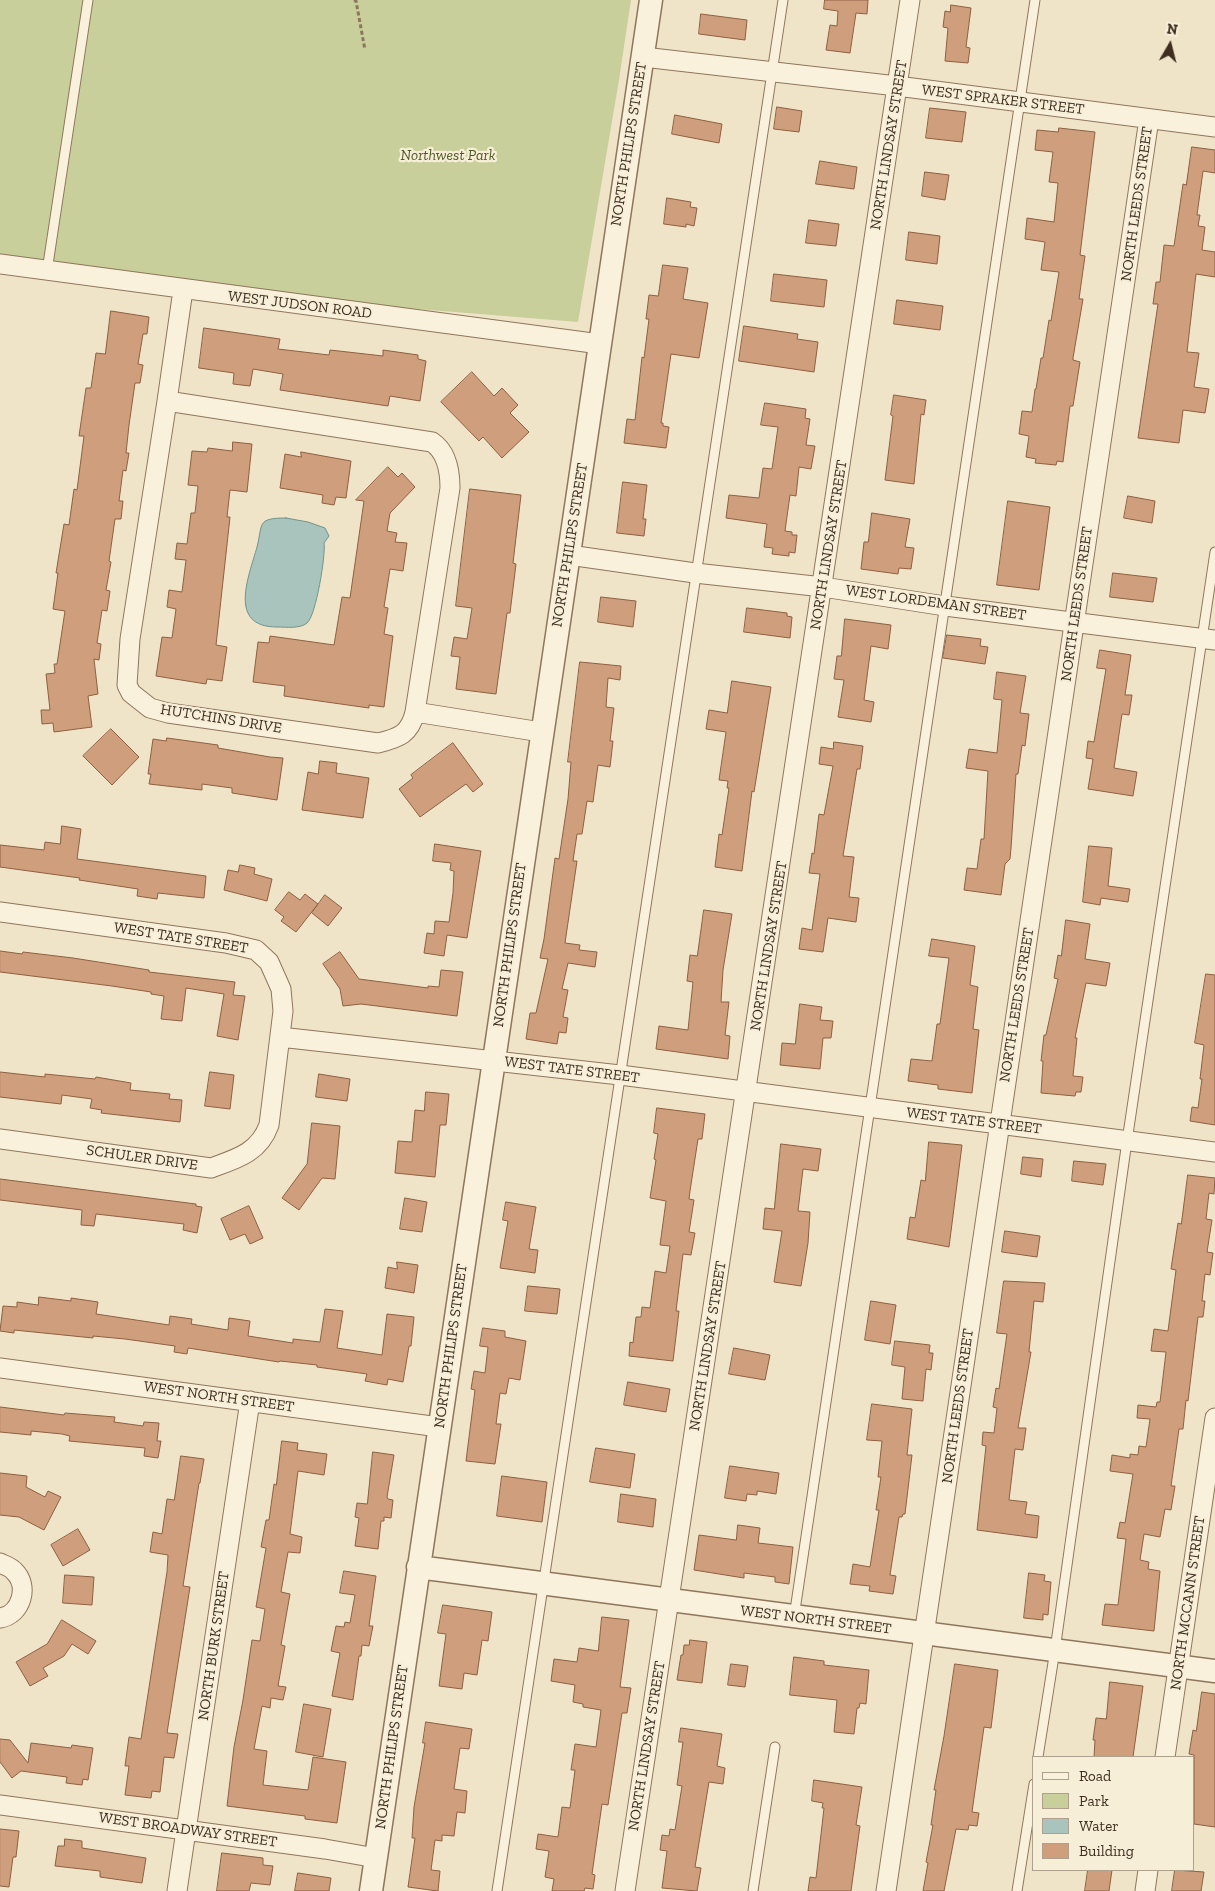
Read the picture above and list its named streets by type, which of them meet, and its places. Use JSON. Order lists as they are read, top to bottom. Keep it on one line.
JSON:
{"streets":{"street":["WEST SPRAKER STREET","NORTH PHILIPS STREET","NORTH LINDSAY STREET","NORTH LEEDS STREET","WEST JUDSON ROAD","WEST LORDEMAN STREET","HUTCHINS DRIVE","WEST TATE STREET","SCHULER DRIVE","WEST NORTH STREET","NORTH MCCANN STREET","NORTH BURK STREET","WEST BROADWAY STREET"]},"crossings":[["WEST SPRAKER STREET","NORTH PHILIPS STREET"],["WEST SPRAKER STREET","NORTH LINDSAY STREET"],["WEST SPRAKER STREET","NORTH LEEDS STREET"],["NORTH PHILIPS STREET","WEST JUDSON ROAD"],["NORTH PHILIPS STREET","WEST LORDEMAN STREET"],["NORTH PHILIPS STREET","WEST TATE STREET"],["NORTH PHILIPS STREET","WEST NORTH STREET"],["NORTH PHILIPS STREET","WEST BROADWAY STREET"],["NORTH LINDSAY STREET","WEST LORDEMAN STREET"],["NORTH LINDSAY STREET","WEST TATE STREET"],["NORTH LINDSAY STREET","WEST NORTH STREET"],["NORTH LEEDS STREET","WEST LORDEMAN STREET"],["NORTH LEEDS STREET","WEST TATE STREET"],["NORTH LEEDS STREET","WEST NORTH STREET"],["WEST JUDSON ROAD","HUTCHINS DRIVE"],["WEST TATE STREET","SCHULER DRIVE"],["WEST NORTH STREET","NORTH MCCANN STREET"],["WEST NORTH STREET","NORTH BURK STREET"],["NORTH BURK STREET","WEST BROADWAY STREET"]],"parks":["Northwest Park"],"legend":["Road","Park","Water","Building"],"north":"top"}
